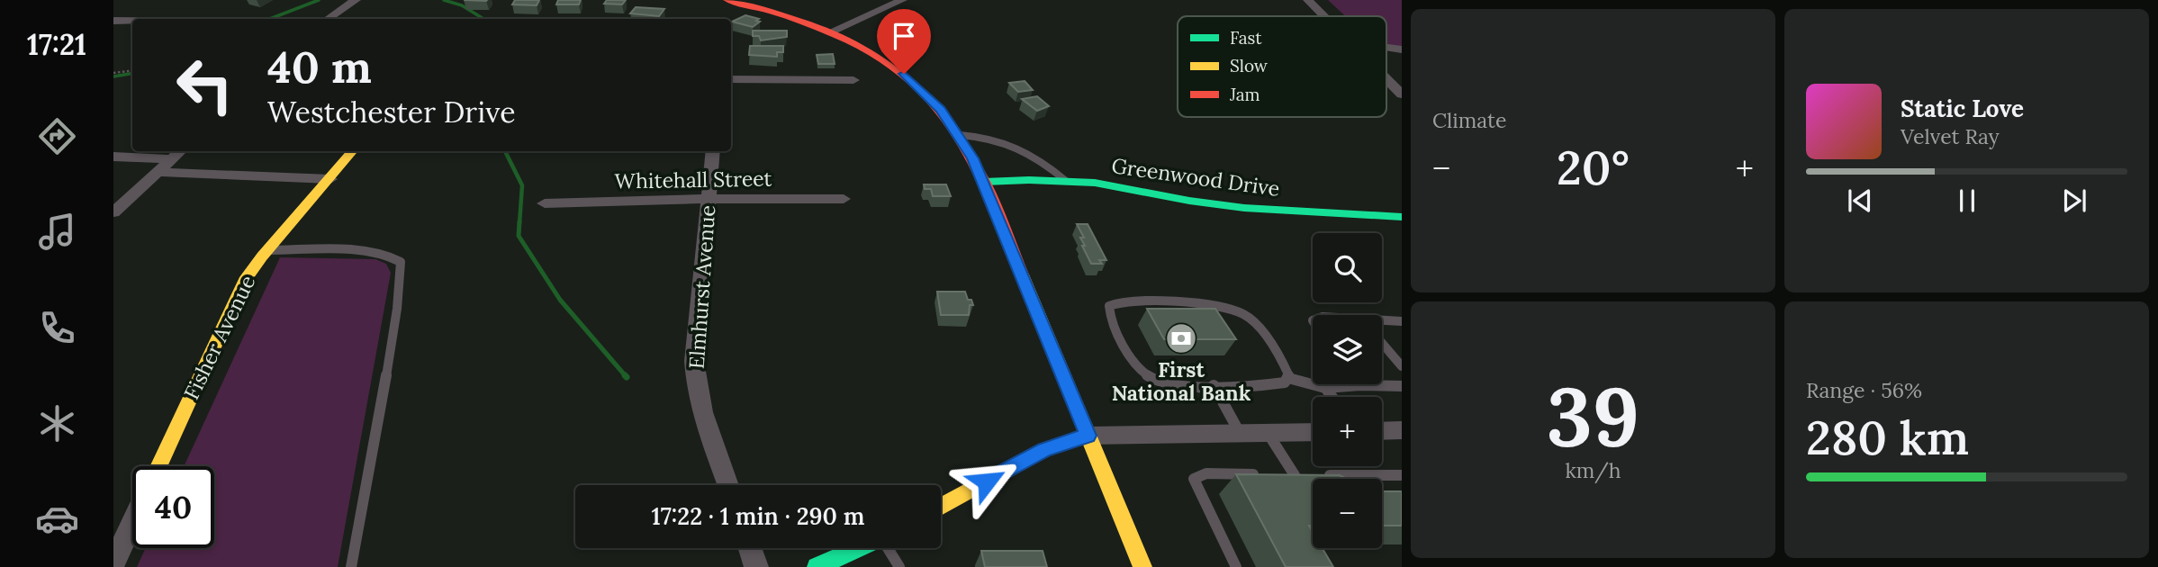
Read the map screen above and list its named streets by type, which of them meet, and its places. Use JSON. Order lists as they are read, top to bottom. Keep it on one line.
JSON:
{"streets":{"street":["Greenwood Drive","Whitehall Street","Elmhurst Avenue","Fisher Avenue"]},"crossings":[["Whitehall Street","Elmhurst Avenue"]],"places":{"bank":["First National Bank"]},"legend":["Fast","Slow","Jam"],"page":{"tabs":"17:21","tile":["Climate",["39","km/h"],["Range · 56%","280 km"]],"turn":["40 m","Westchester Drive"],"song":["Static Love","Velvet Ray"],"heat":["−","20°","+"],"map_buttons":["+","−"],"limit":"40","trip":"17:22 · 1 min · 290 m"}}
